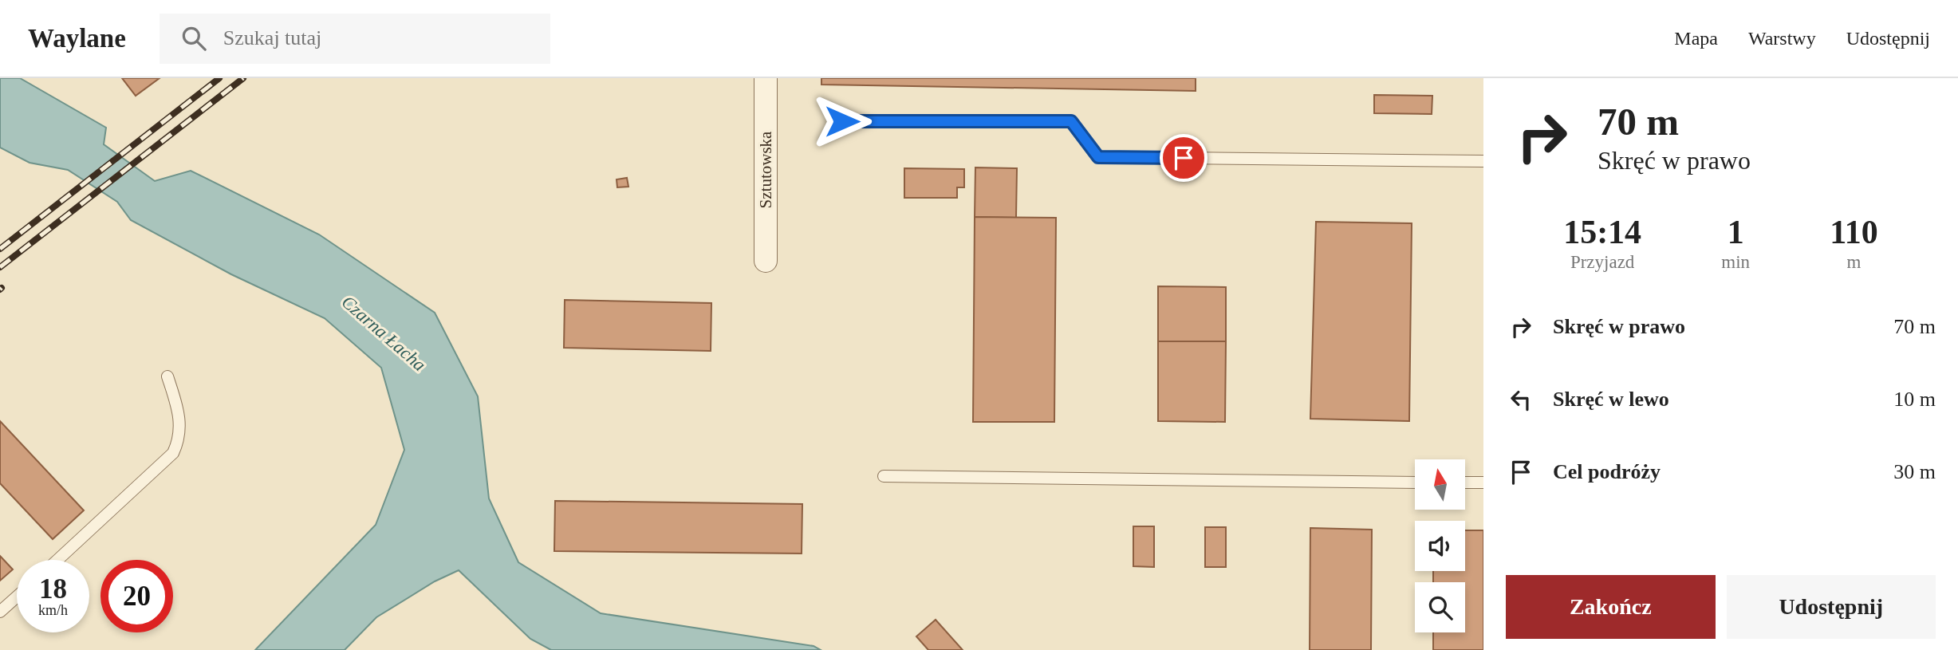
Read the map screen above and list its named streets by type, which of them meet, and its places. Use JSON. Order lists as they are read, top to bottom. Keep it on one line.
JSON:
{"streets":{"street":["Sztutowska"]},"water":["Czarna Łacha"],"north":"top","page":{"header":"Waylane","search":"Szukaj tutaj","nav":["Mapa","Warstwy","Udostępnij"],"turn":["70 m","Skręć w prawo"],"eta":["15:14","Przyjazd","1","min","110","m"],"list":[{"name":"Skręć w prawo","value":"70 m"},{"name":"Skręć w lewo","value":"10 m"},{"name":"Cel podróży","value":"30 m"}],"speed":"18 km/h","limit":"20","buttons":["Zakończ","Udostępnij"]}}
